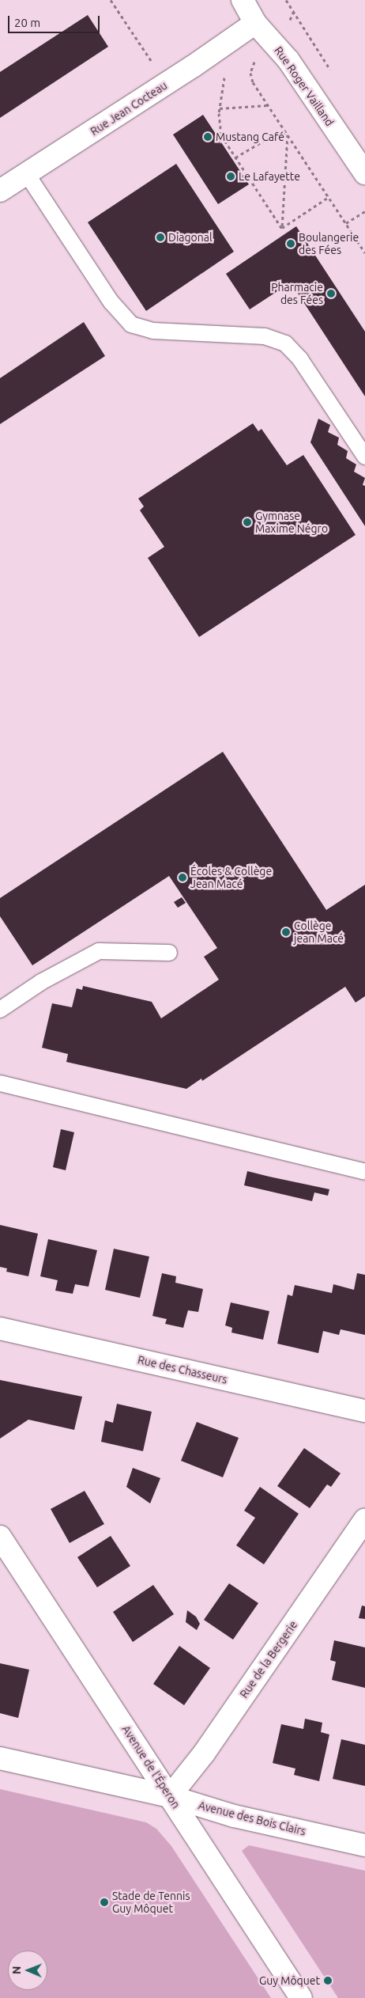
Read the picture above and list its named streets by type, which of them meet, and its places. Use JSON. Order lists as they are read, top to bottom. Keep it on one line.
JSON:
{"streets":{"street":["Rue Roger Vailland","Rue Jean Cocteau","Rue des Chasseurs","Rue de la Bergerie","Avenue de l'Éperon","Avenue des Bois Clairs"]},"crossings":[["Rue Roger Vailland","Rue Jean Cocteau"],["Rue de la Bergerie","Avenue de l'Éperon"],["Rue de la Bergerie","Avenue des Bois Clairs"],["Avenue de l'Éperon","Avenue des Bois Clairs"]],"places":["Mustang Café","Le Lafayette","Diagonal","Boulangerie des Fées","Pharmacie des Fées","Gymnase Maxime Négro","Écoles & Collège Jean Macé","Collège jean Macé","Stade de Tennis Guy Môquet","Guy Môquet"],"scale_bar":"20 m","north":"left"}
